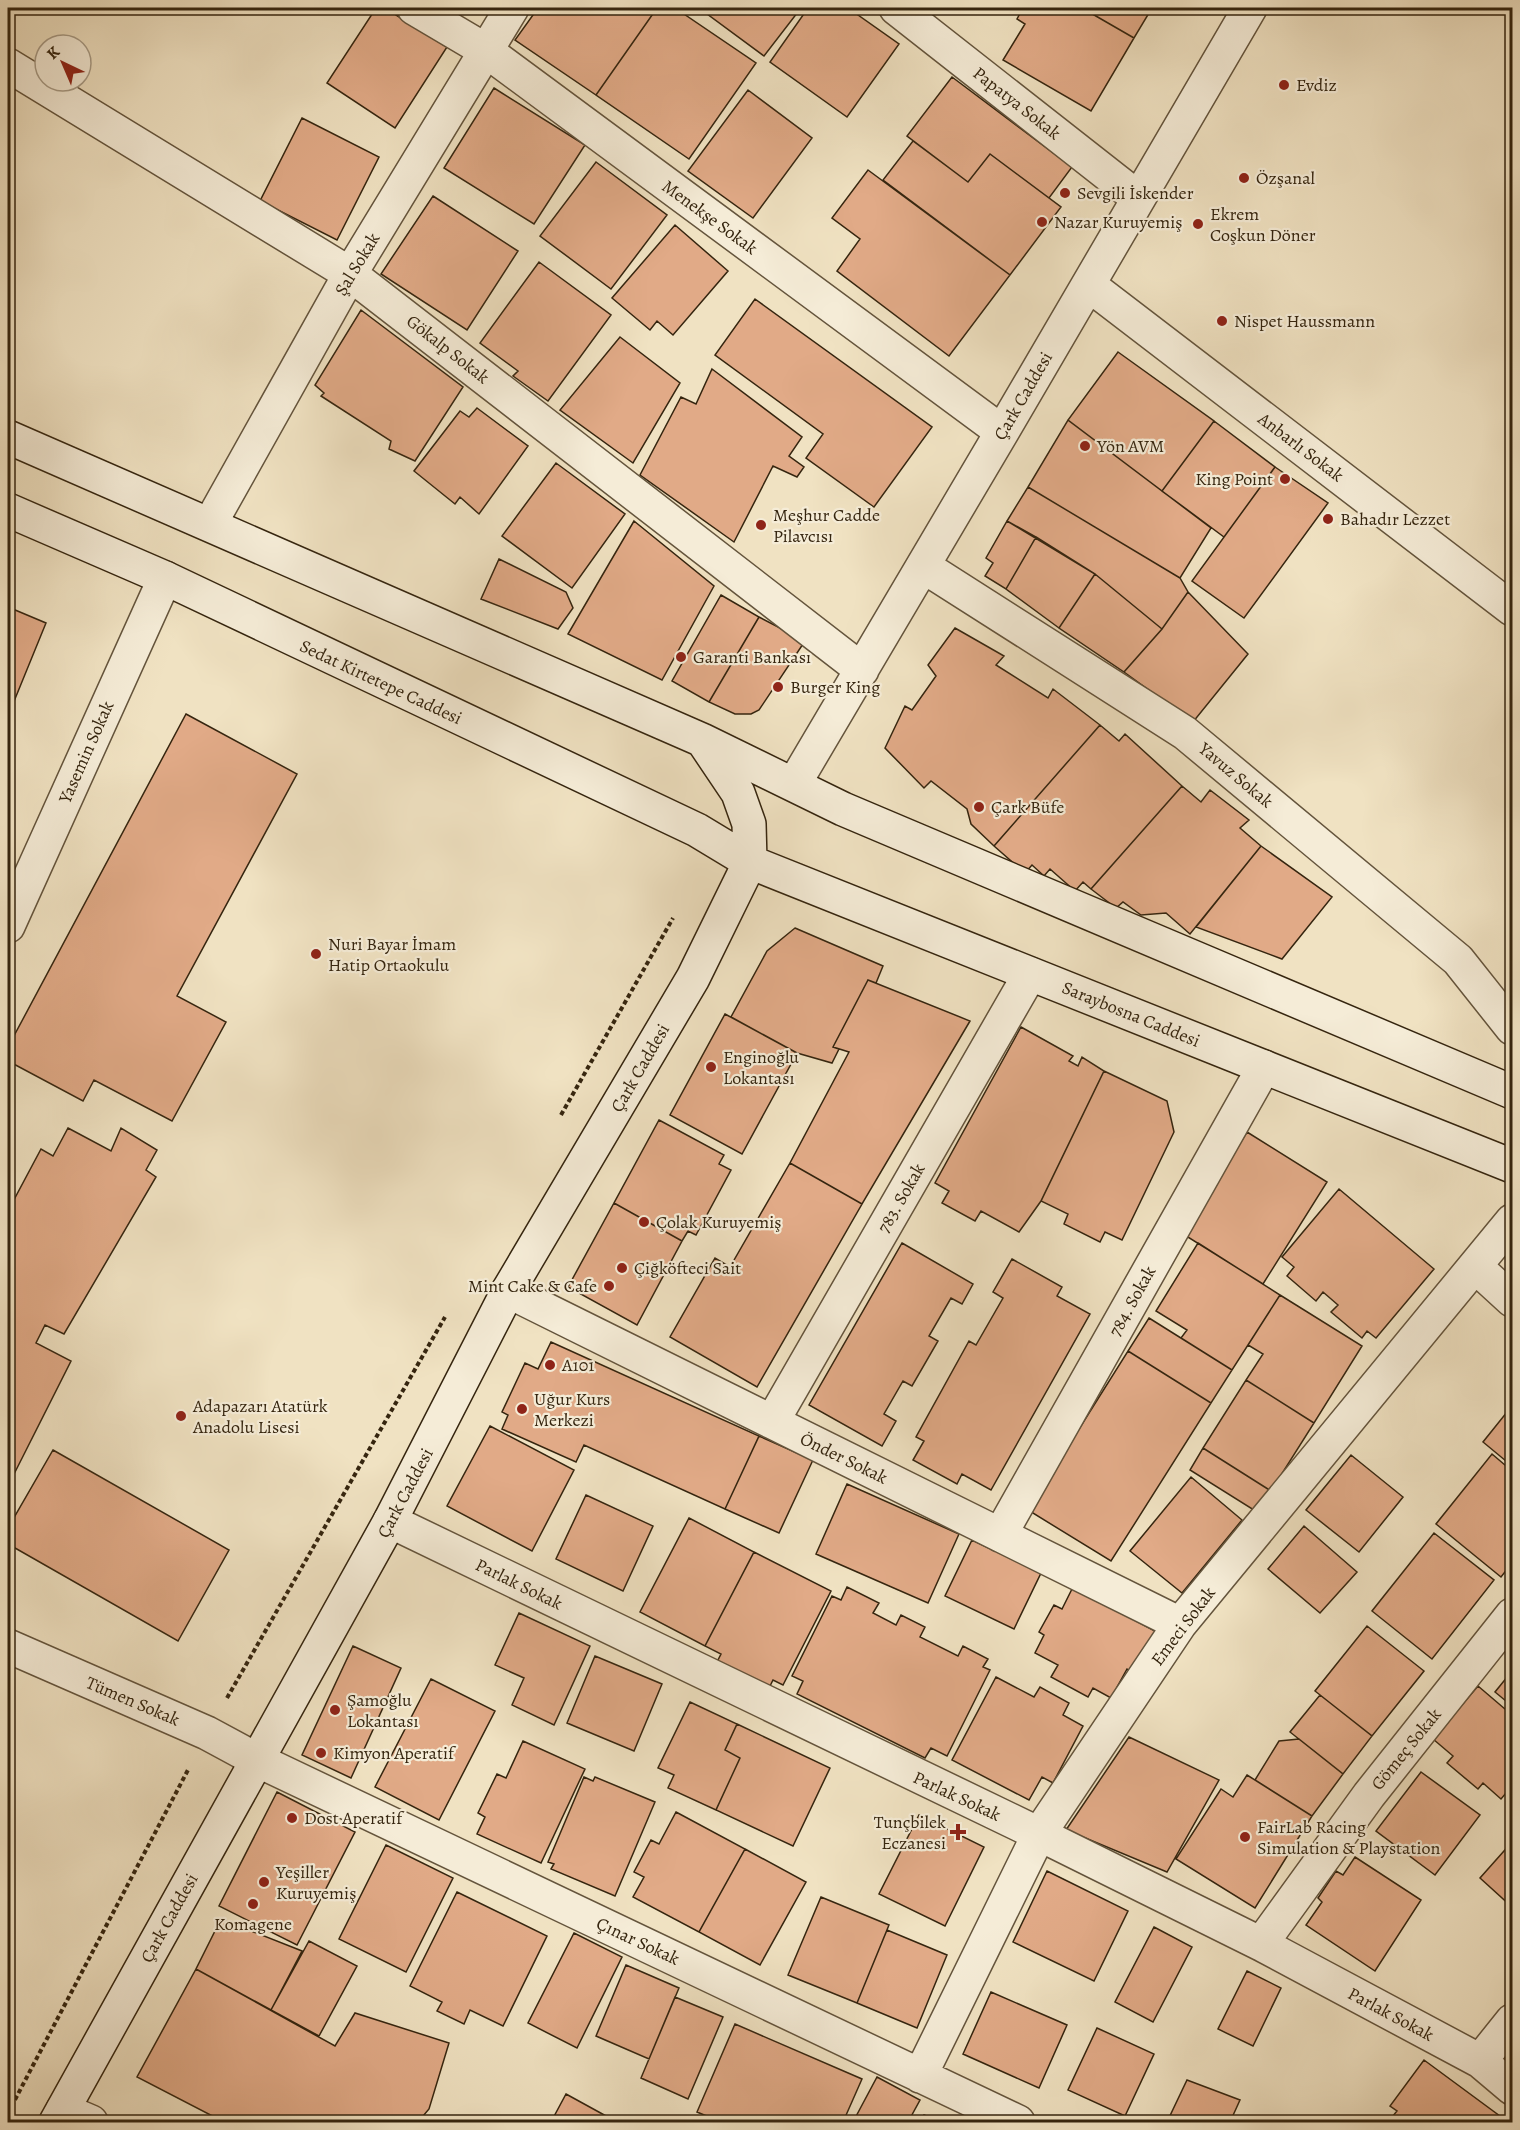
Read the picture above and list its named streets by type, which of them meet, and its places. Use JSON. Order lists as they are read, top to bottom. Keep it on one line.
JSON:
{"streets":{"street":["Papatya Sokak","Menekşe Sokak","Şal Sokak","Gökalp Sokak","Çark Caddesi","Anbarlı Sokak","Sedat Kirtetepe Caddesi","Yasemin Sokak","Yavuz Sokak","Saraybosna Caddesi","783. Sokak","784. Sokak","Önder Sokak","Parlak Sokak","Emeci Sokak","Tümen Sokak","Gömeç Sokak","Çınar Sokak"]},"crossings":[["Papatya Sokak","Çark Caddesi"],["Menekşe Sokak","Şal Sokak"],["Menekşe Sokak","Çark Caddesi"],["Şal Sokak","Gökalp Sokak"],["Gökalp Sokak","Çark Caddesi"],["Çark Caddesi","Anbarlı Sokak"],["Çark Caddesi","Sedat Kirtetepe Caddesi"],["Çark Caddesi","Yavuz Sokak"],["Çark Caddesi","Saraybosna Caddesi"],["Çark Caddesi","Önder Sokak"],["Çark Caddesi","Parlak Sokak"],["Çark Caddesi","Tümen Sokak"],["Çark Caddesi","Çınar Sokak"],["Sedat Kirtetepe Caddesi","Yasemin Sokak"],["Sedat Kirtetepe Caddesi","Saraybosna Caddesi"],["Saraybosna Caddesi","783. Sokak"],["Saraybosna Caddesi","784. Sokak"],["783. Sokak","Önder Sokak"],["784. Sokak","Önder Sokak"],["Önder Sokak","Emeci Sokak"],["Parlak Sokak","Emeci Sokak"],["Parlak Sokak","Gömeç Sokak"],["Emeci Sokak","Çınar Sokak"],["Tümen Sokak","Çınar Sokak"]],"places":{"other":["Evdiz","Özşanal","Sevgili İskender","Nazar Kuruyemiş","Ekrem Coşkun Döner","Nispet Haussmann","Yön AVM","King Point","Bahadır Lezzet","Meşhur Cadde Pilavcısı","Garanti Bankası","Burger King","Çark Büfe","Nuri Bayar İmam Hatip Ortaokulu","Enginoğlu Lokantası","Çolak Kuruyemiş","Çiğköfteci Sait","Mint Cake & Cafe","A101","Uğur Kurs Merkezi","Adapazarı Atatürk Anadolu Lisesi","Şamoğlu Lokantası","Kimyon Aperatif","Dost Aperatif","FairLab Racing Simulation & Playstation","Yeşiller Kuruyemiş","Komagene"],"health":["Tunçbilek Eczanesi"]},"north":"top left"}
